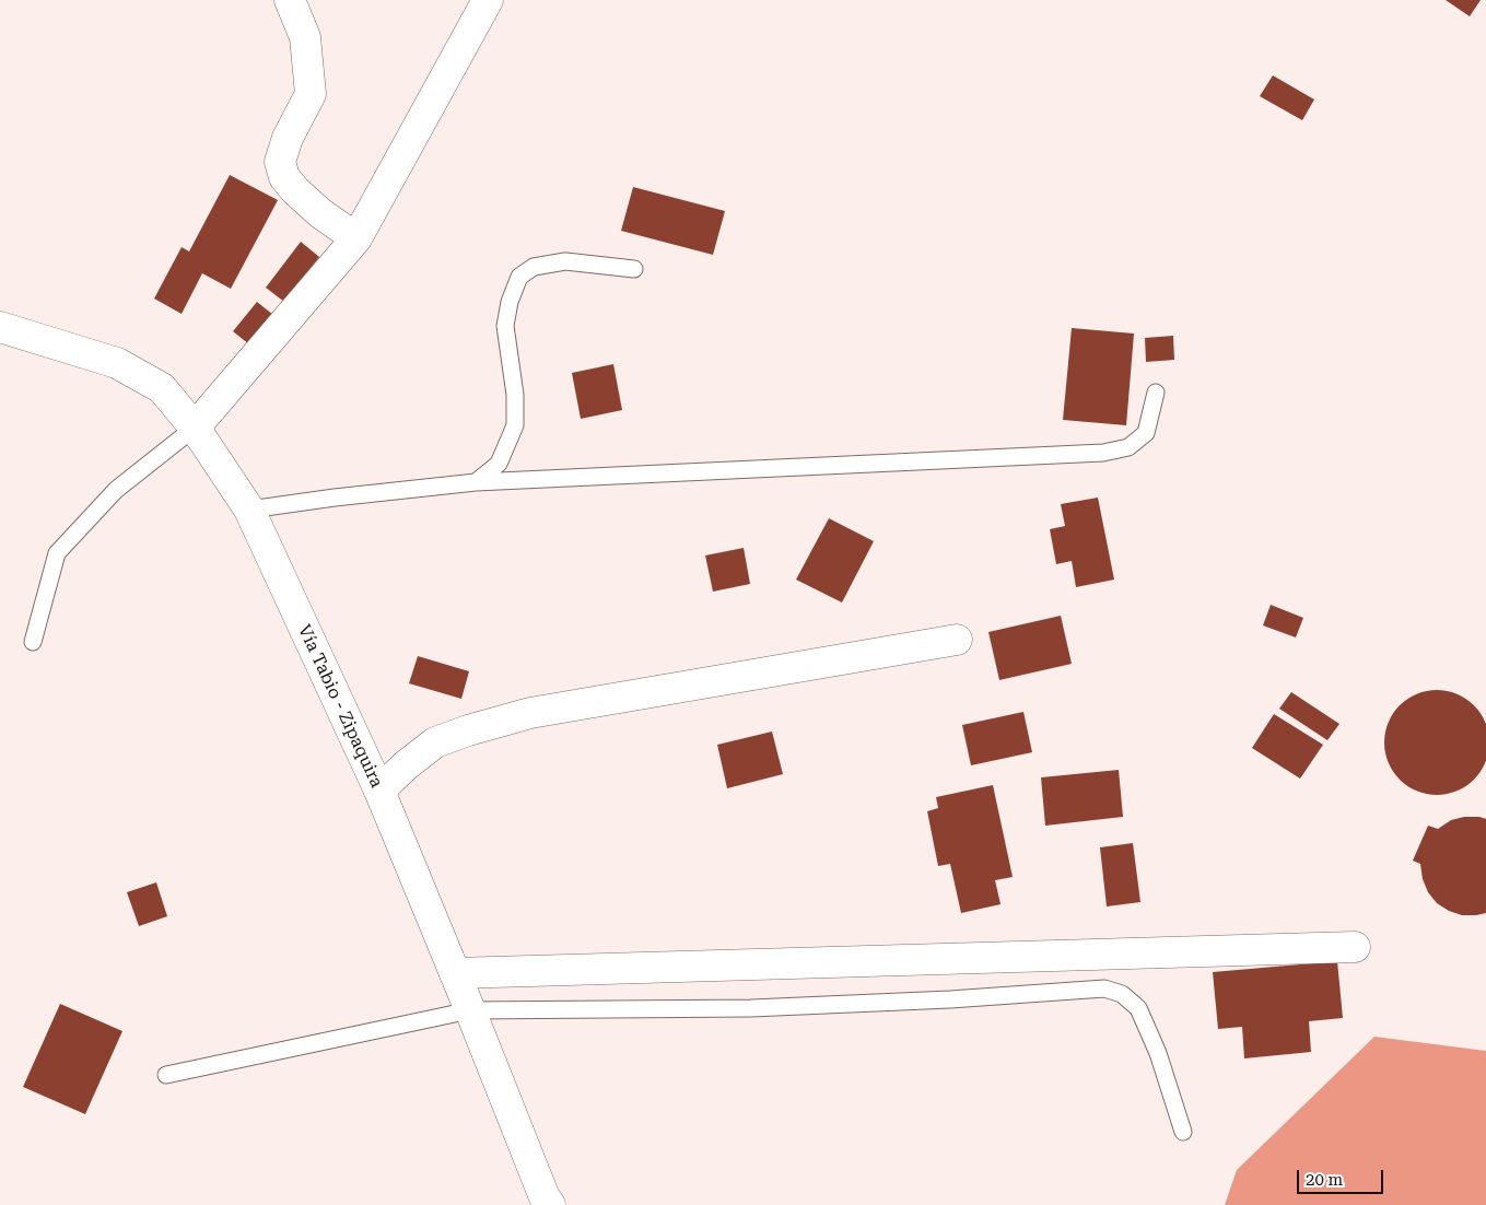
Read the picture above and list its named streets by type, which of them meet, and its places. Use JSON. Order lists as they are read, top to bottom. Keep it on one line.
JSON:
{"streets":{"street":["Vía Tabio - Zipaquira"]},"scale_bar":"20 m"}
